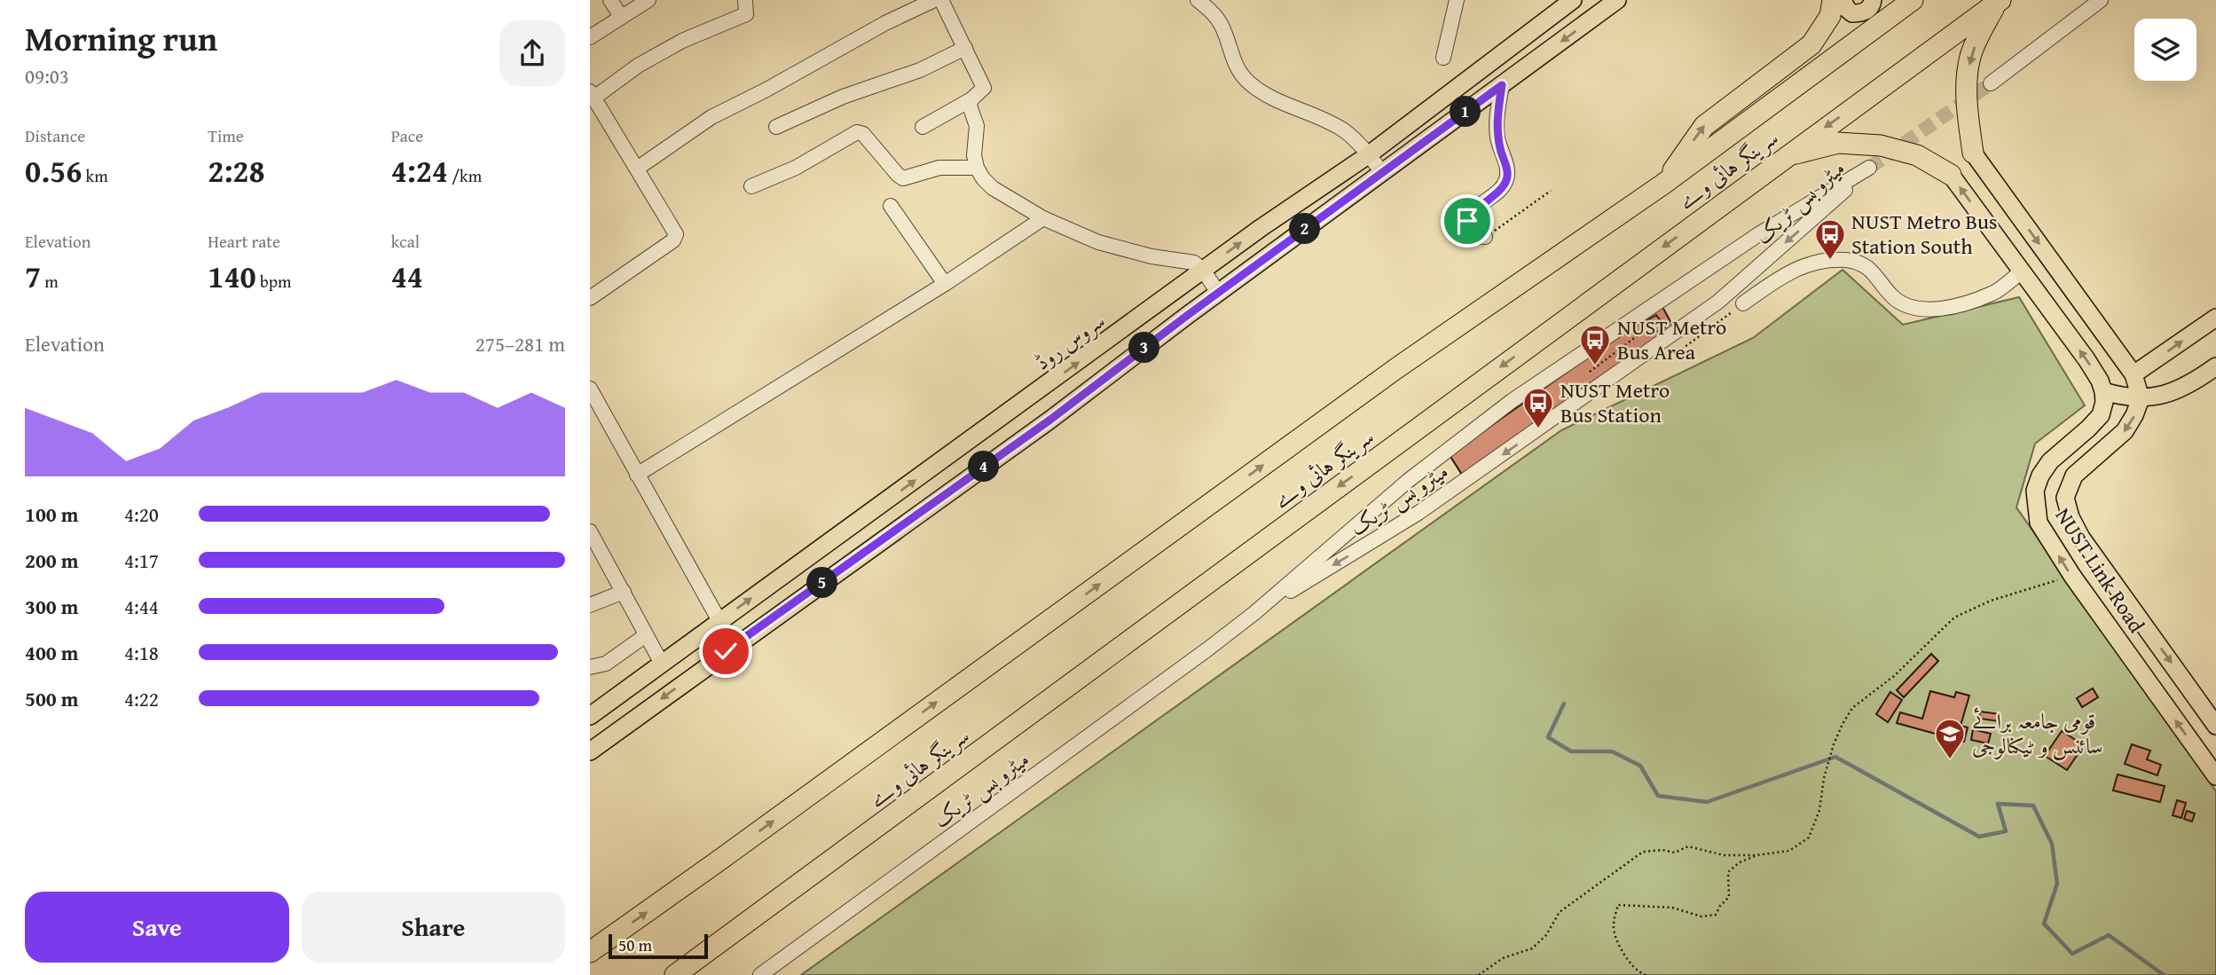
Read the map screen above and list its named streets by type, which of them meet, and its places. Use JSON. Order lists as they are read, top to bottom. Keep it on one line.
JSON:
{"streets":{"highway":["سرینگر ہائی وے"],"main road":["سروس روڈ","NUST Link Road"],"street":["میٹرو بس ٹریک"]},"places":{"bus stop":["NUST Metro Bus Station South","NUST Metro Bus Area","NUST Metro Bus Station"],"school or university":["قومی جامعہ برائے سائنس و ٹیکنالوجی"]},"scale_bar":"50 m","page":{"heading":["Morning run","09:03"],"pins":["1","2","3","4","5"],"stats":[["Distance","0.56 km"],["Time","2:28"],["Pace","4:24 /km"],["Elevation","7 m"],["Heart rate","140 bpm"],["kcal","44"]],"chart":["Elevation","275–281 m"],"list":[{"name":"100 m","note":"4:20"},{"name":"200 m","note":"4:17"},{"name":"300 m","note":"4:44"},{"name":"400 m","note":"4:18"},{"name":"500 m","note":"4:22"}],"buttons":["Save","Share"],"scale":"50 m"}}
